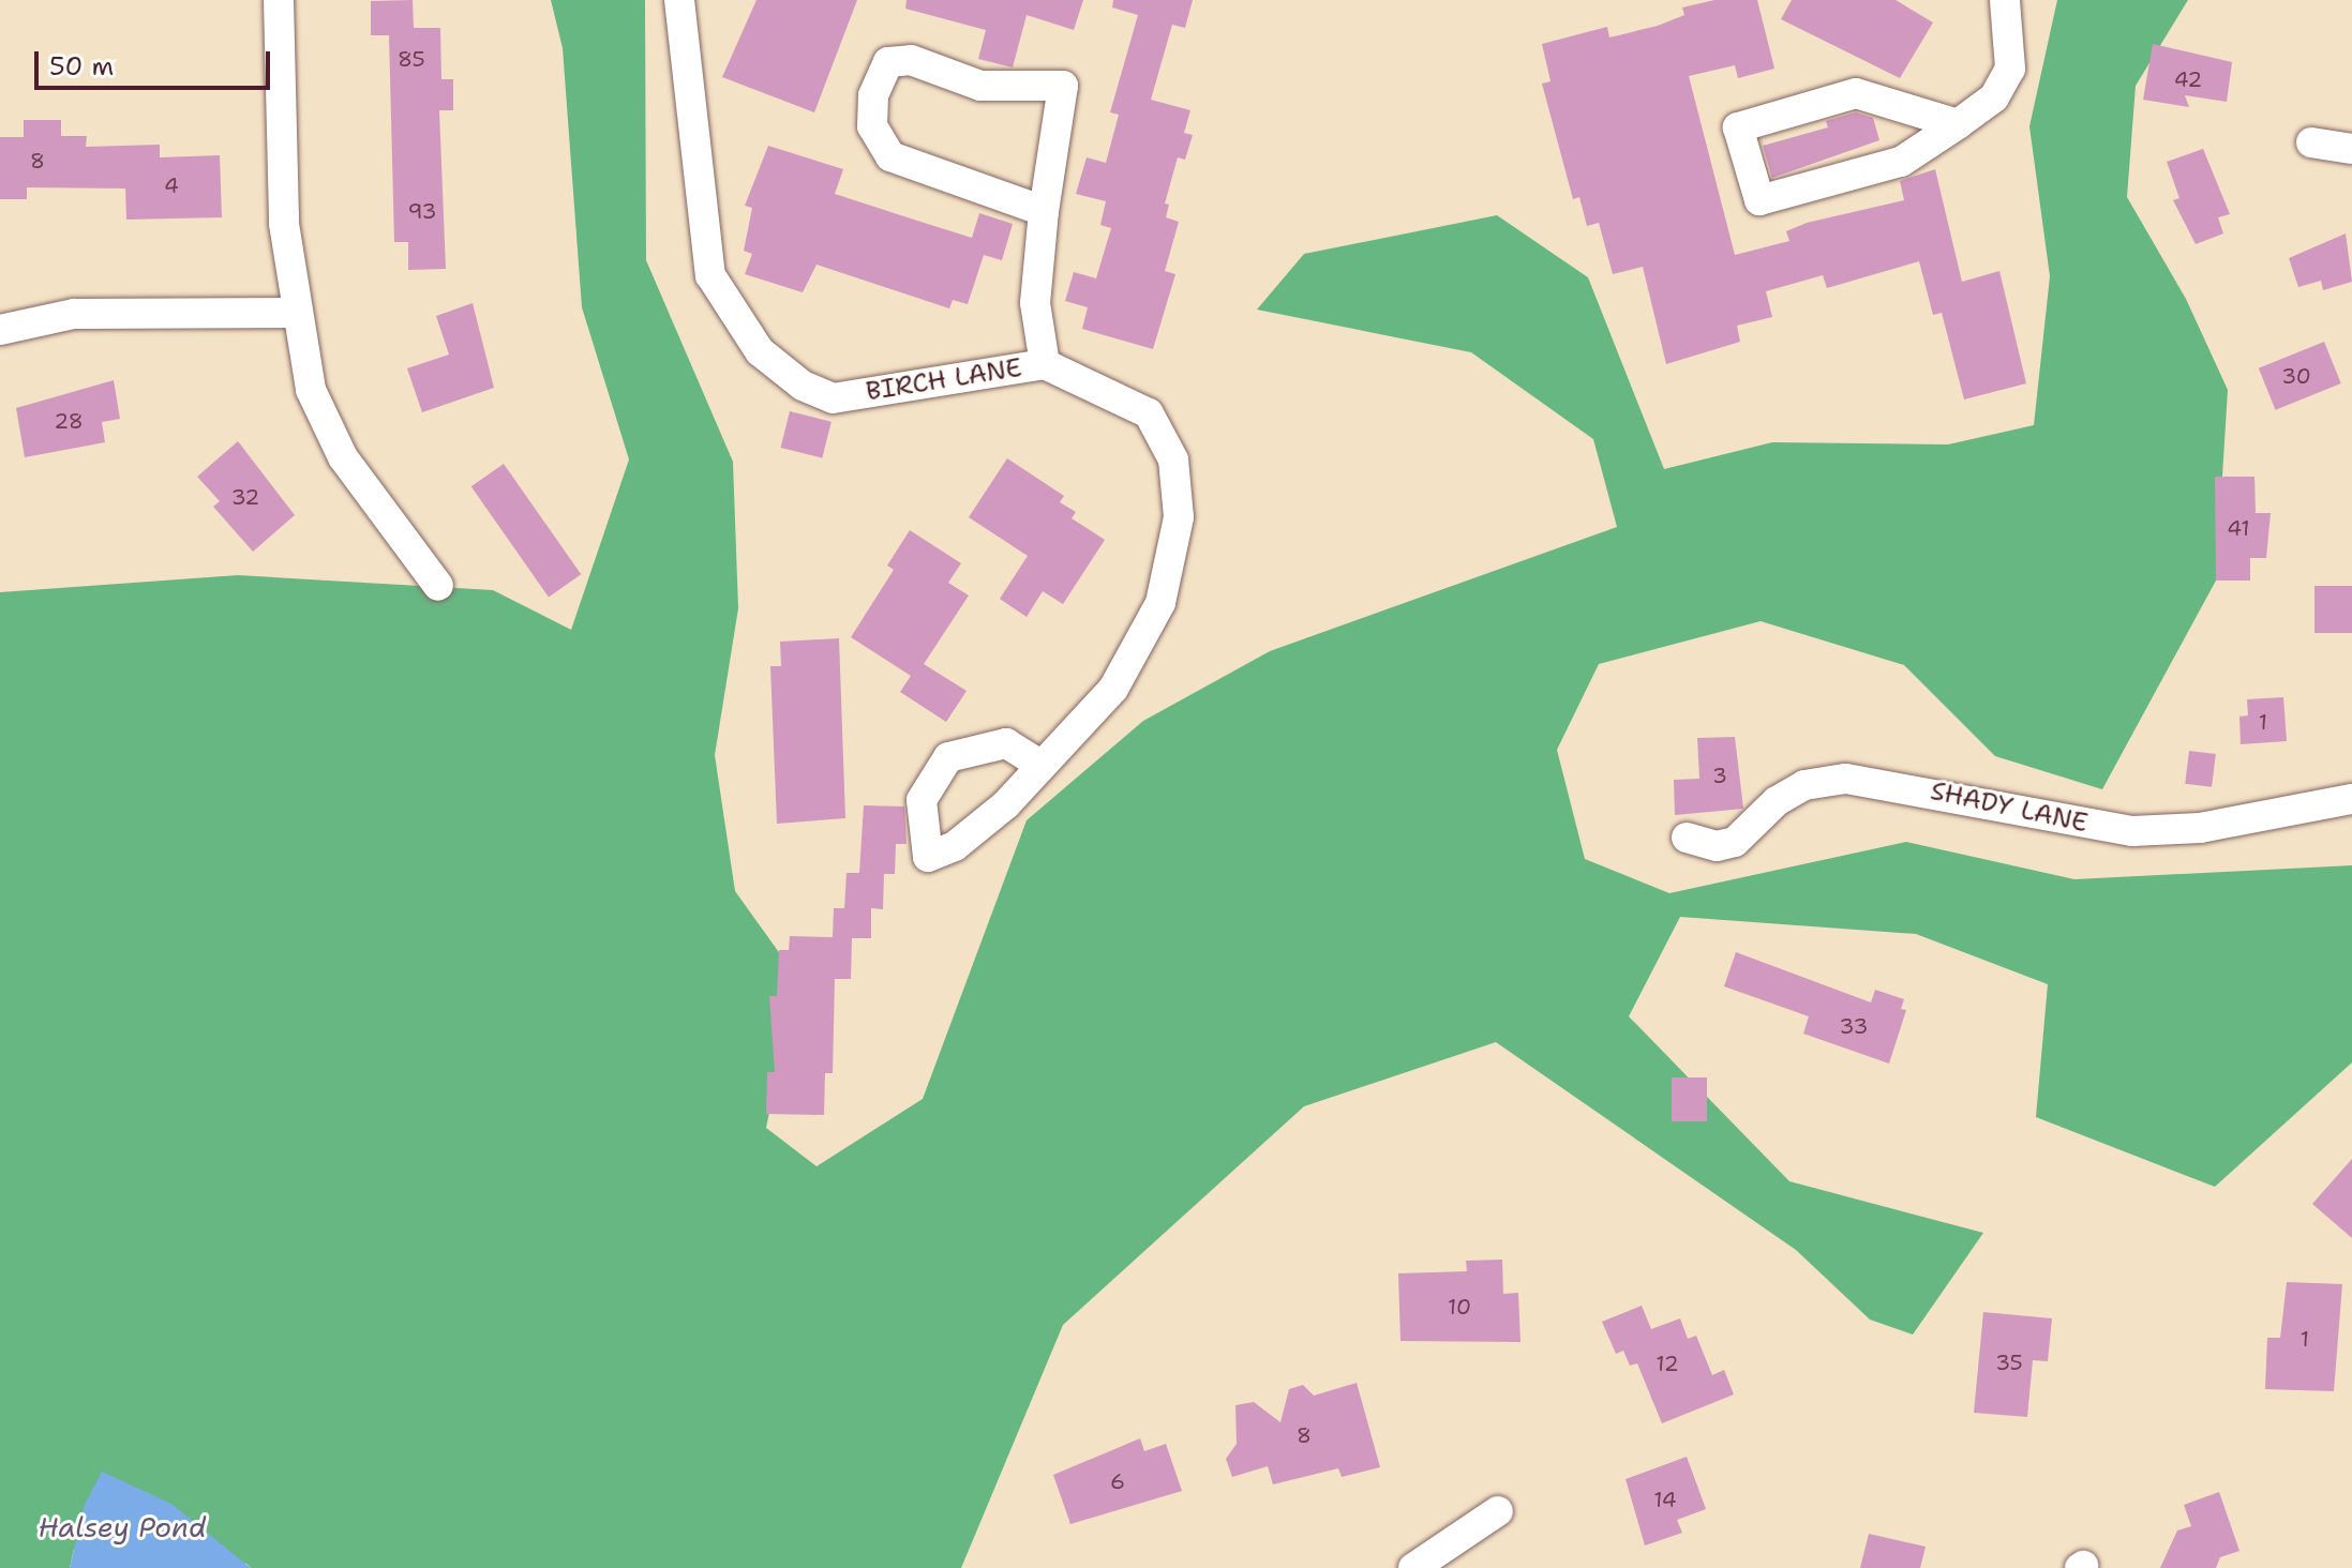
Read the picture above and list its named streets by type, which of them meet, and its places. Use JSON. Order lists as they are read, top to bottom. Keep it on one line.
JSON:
{"streets":{"street":["BIRCH LANE","SHADY LANE"]},"water":["Halsey Pond"],"house_numbers":["85","42","8","4","93","30","28","32","41","1","3","33","10","1","35","12","8","6","14"],"scale_bar":"50 m"}
